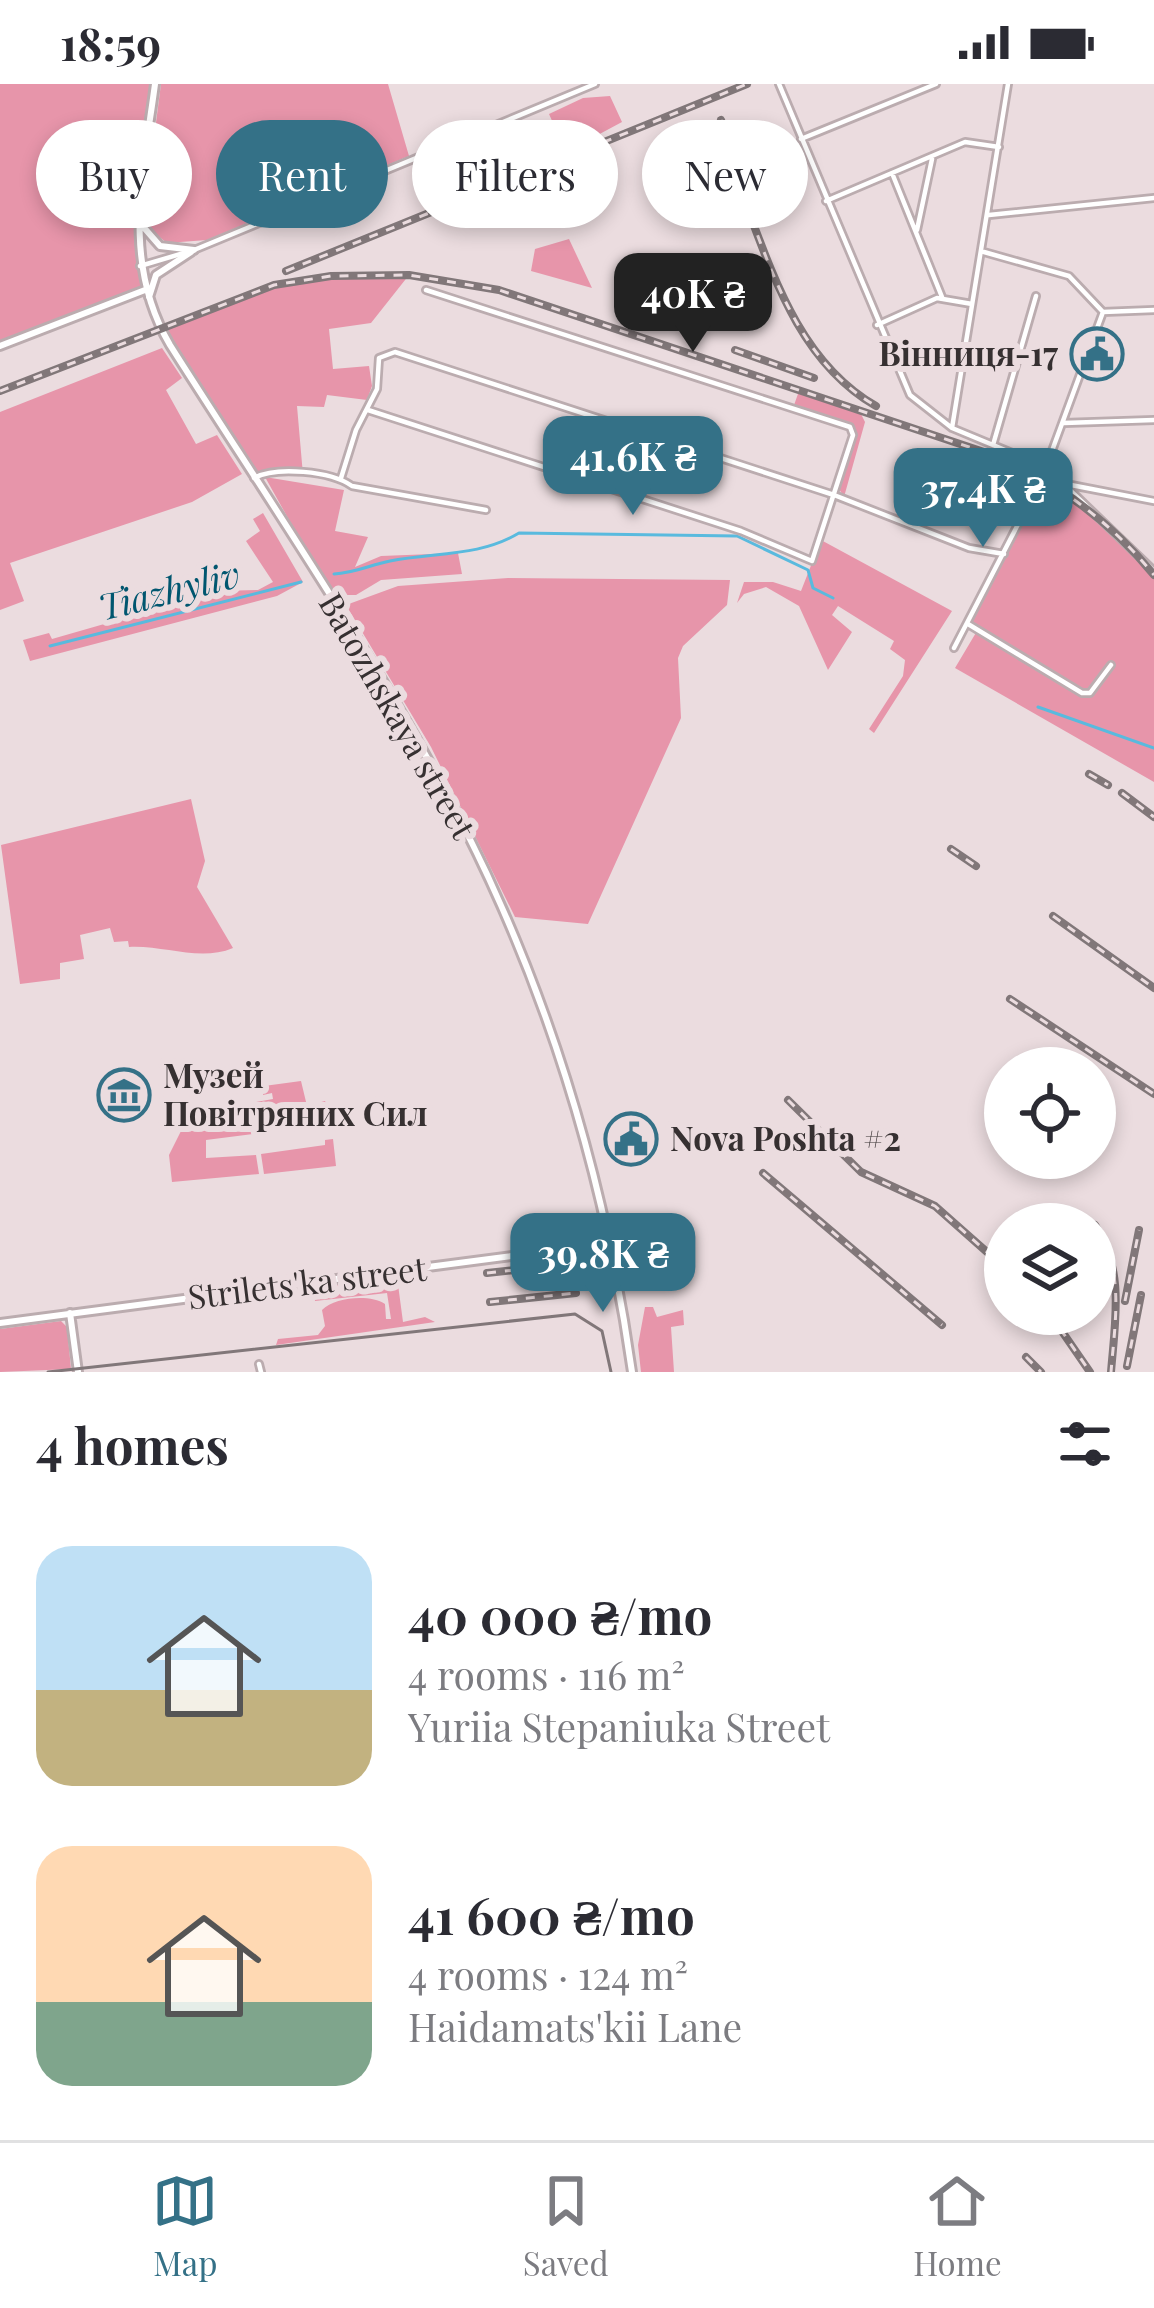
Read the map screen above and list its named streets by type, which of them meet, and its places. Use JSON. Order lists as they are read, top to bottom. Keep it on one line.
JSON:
{"streets":{"street":["Batozhskaya street","Strilets'ka street"]},"crossings":[["Batozhskaya street","Strilets'ka street"]],"water":["Tiazhyliv"],"places":{"public building":["Вінниця-17","Nova Poshta #2"],"museum":["Музей Повітряних Сил"]},"page":{"status":"18:59","chip":["Buy","Rent","Filters","New"],"price":["40K ₴","41.6K ₴","37.4K ₴","39.8K ₴"],"heading":"4 homes","list":[{"name":"40 000 ₴/mo","note":"4 rooms · 116 m² · Yuriia Stepaniuka Street"},{"name":"41 600 ₴/mo","note":"4 rooms · 124 m² · Haidamats'kii Lane"}],"tabs":["Map","Saved","Home"]}}
